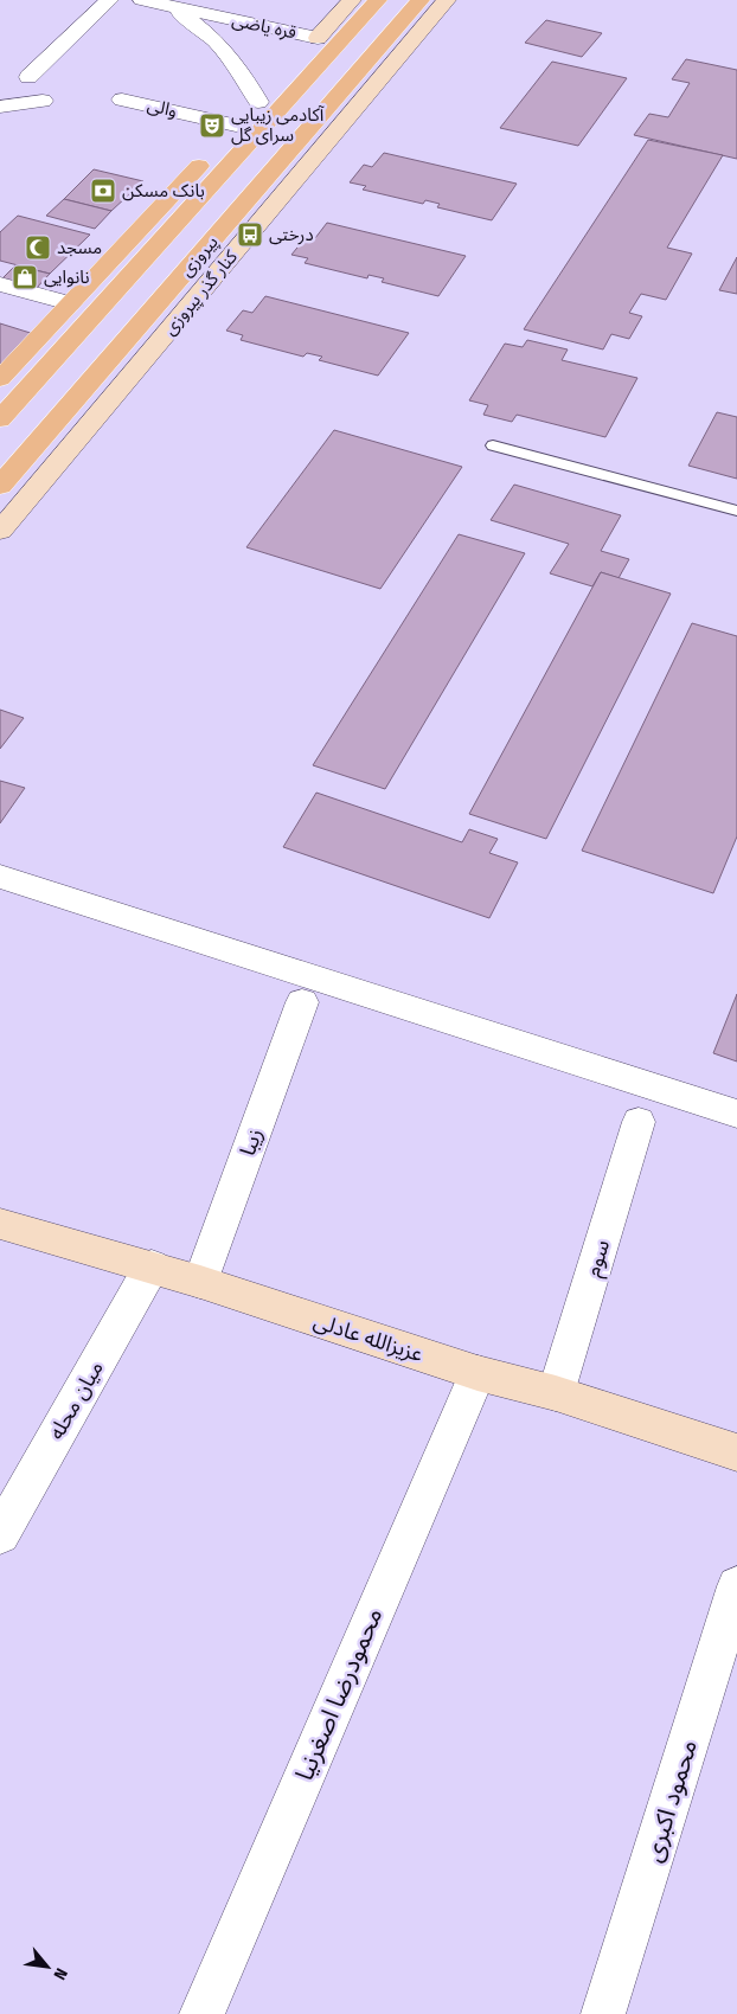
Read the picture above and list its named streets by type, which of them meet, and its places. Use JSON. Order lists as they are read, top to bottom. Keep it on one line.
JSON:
{"streets":{"main road":["پیروزی","کنار گذر پیروزی","عزیزالله عادلی"],"street":["قره یاضی","والی","زیبا","سوم","میان محله","محمودرضا اصغرنیا","محمود اکبری"]},"crossings":[["زیبا","عزیزالله عادلی"],["سوم","عزیزالله عادلی"],["عزیزالله عادلی","میان محله"],["عزیزالله عادلی","محمودرضا اصغرنیا"]],"places":{"theatre":["آکادمی زیبایی سرای گل"],"bank":["بانک مسکن"],"bus stop":["درختی"],"mosque":["مسجد"],"shop":["نانوایی"]},"north":"bottom right"}
